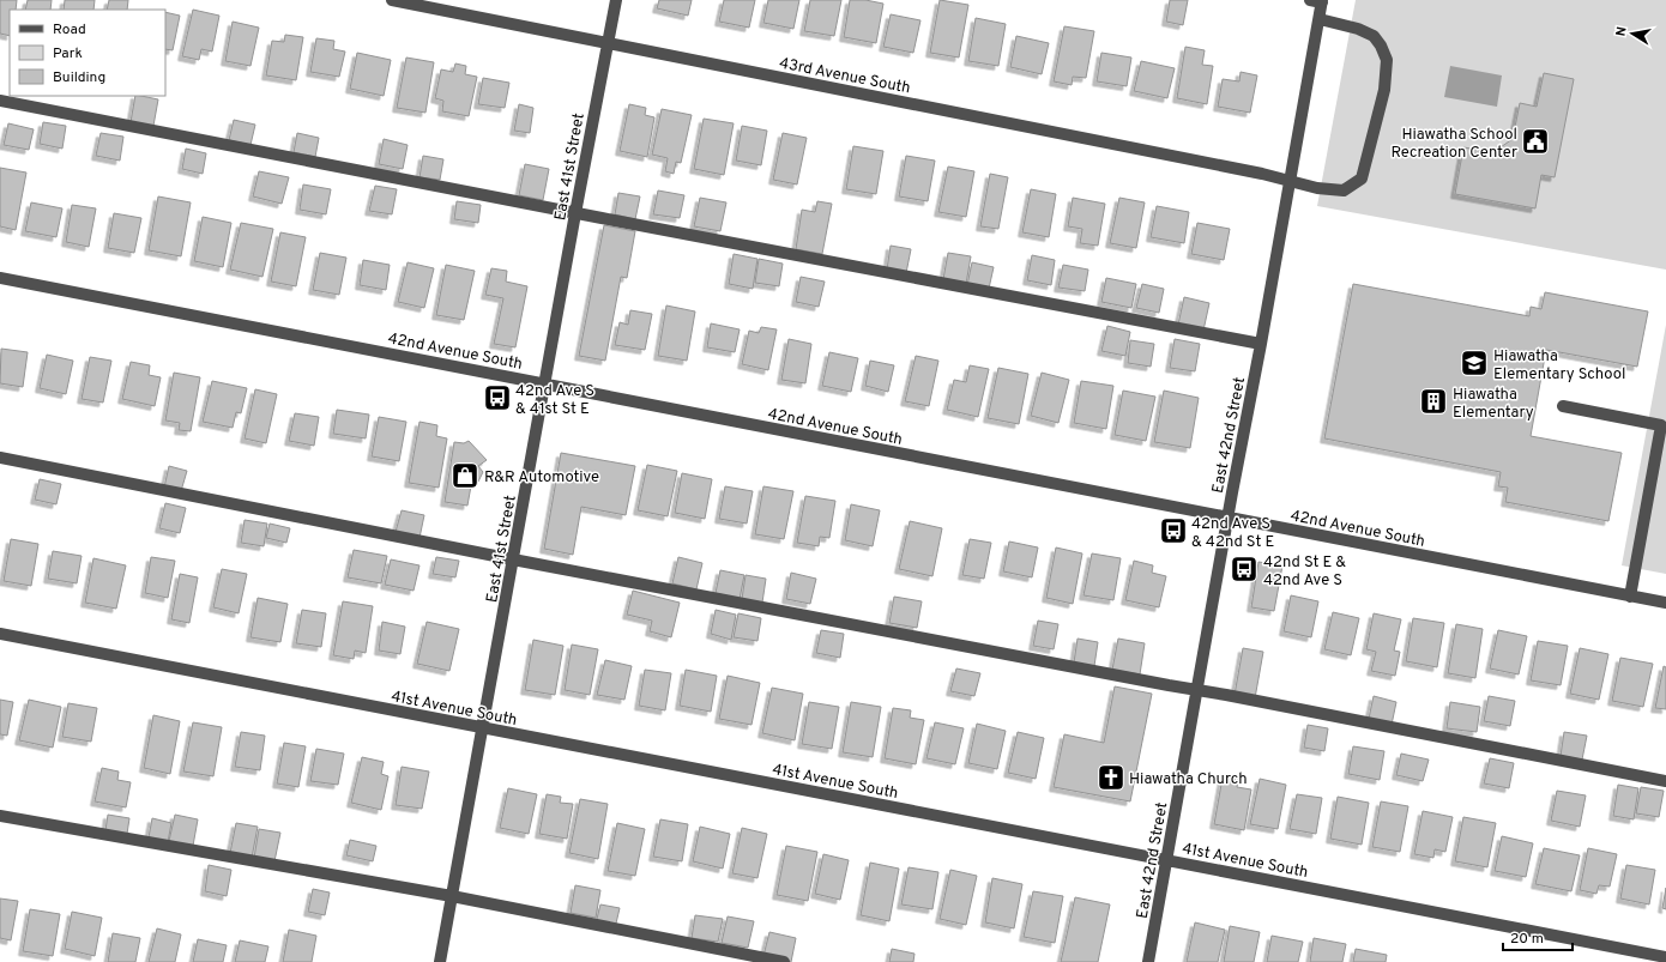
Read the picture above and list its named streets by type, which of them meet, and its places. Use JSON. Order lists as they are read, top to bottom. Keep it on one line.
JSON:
{"streets":{"street":["43rd Avenue South","East 41st Street","42nd Avenue South","East 42nd Street","41st Avenue South"]},"crossings":[["43rd Avenue South","East 41st Street"],["43rd Avenue South","East 42nd Street"],["East 41st Street","42nd Avenue South"],["East 41st Street","41st Avenue South"],["42nd Avenue South","East 42nd Street"],["East 42nd Street","41st Avenue South"]],"places":{"public building":["Hiawatha School Recreation Center"],"school or university":["Hiawatha Elementary School"],"bus stop":["42nd Ave S & 41st St E","42nd Ave S & 42nd St E","42nd St E & 42nd Ave S"],"building":["Hiawatha Elementary"],"shop":["R&R Automotive"],"church":["Hiawatha Church"]},"legend":["Road","Park","Building"],"scale_bar":"20 m","north":"left"}
